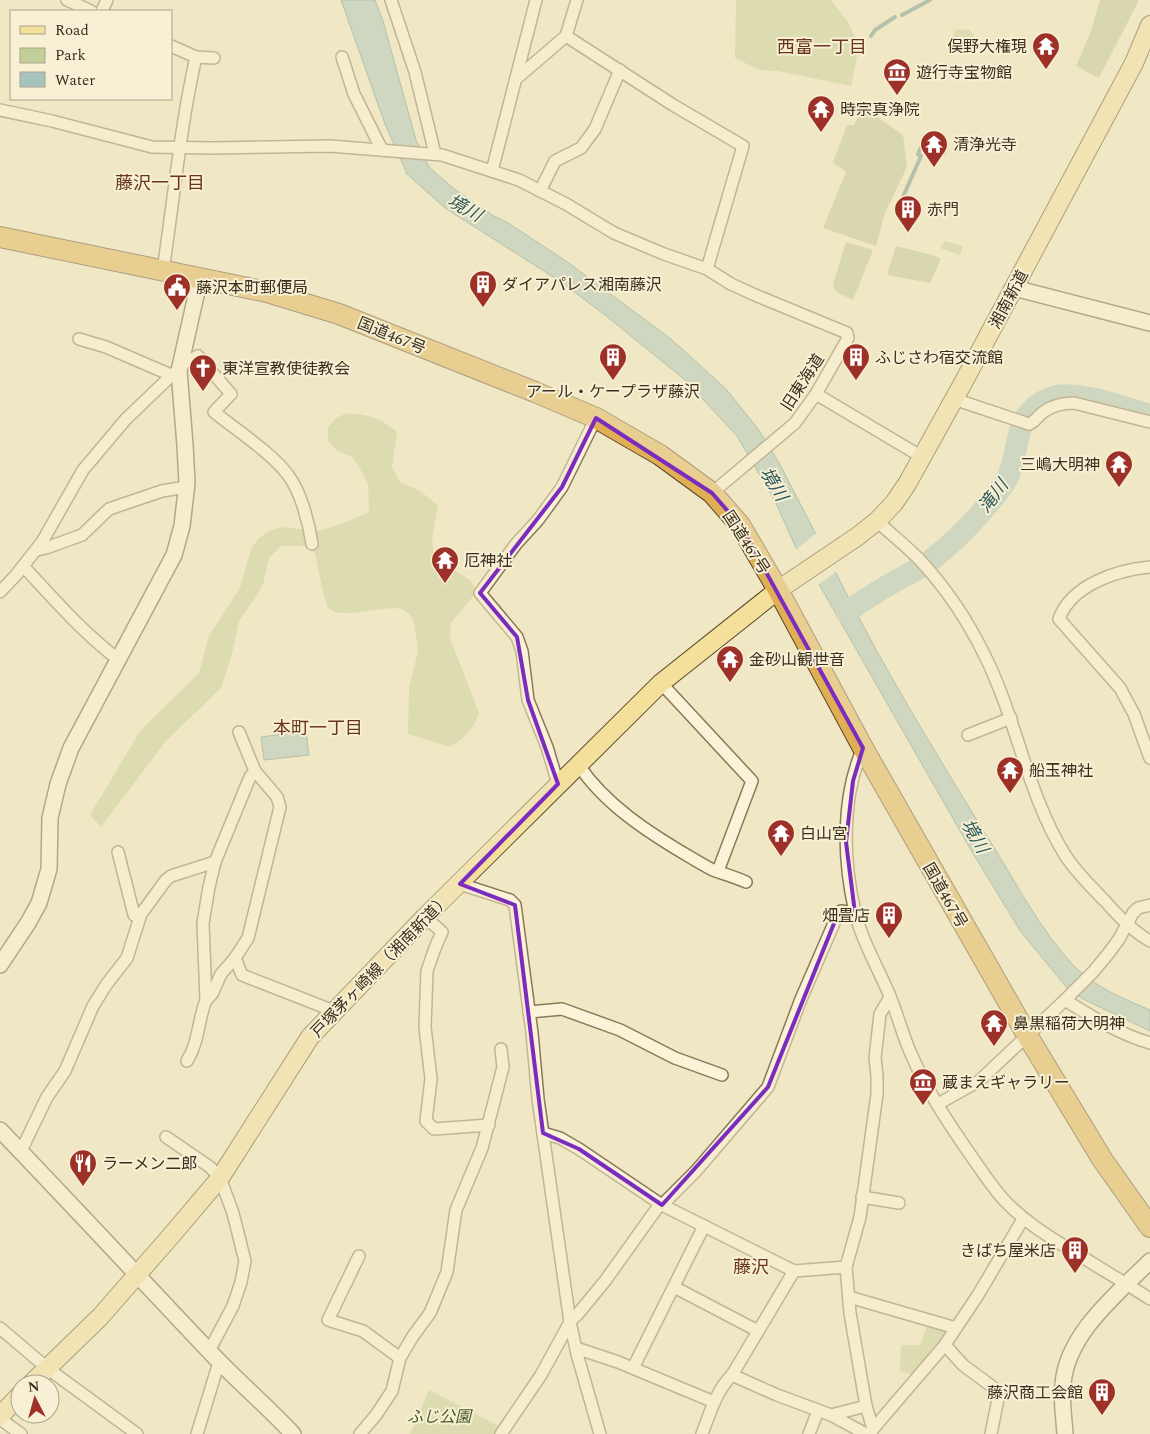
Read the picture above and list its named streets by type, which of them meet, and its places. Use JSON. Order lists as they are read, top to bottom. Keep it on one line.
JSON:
{"streets":{"highway":["国道467号"],"main road":["湘南新道","戸塚茅ヶ崎線（湘南新道）"],"street":["旧東海道"]},"crossings":[["湘南新道","国道467号"],["湘南新道","戸塚茅ヶ崎線（湘南新道）"],["国道467号","旧東海道"],["国道467号","戸塚茅ヶ崎線（湘南新道）"]],"districts":["西富一丁目","藤沢一丁目","本町一丁目","藤沢"],"water":["境川","滝川"],"parks":["ふじ公園"],"places":{"temple":["俣野大権現","時宗真浄院","清浄光寺","三嶋大明神","厄神社","金砂山観世音","船玉神社","白山宮","鼻黒稲荷大明神"],"museum":["遊行寺宝物館","蔵まえギャラリー"],"building":["赤門","ダイアパレス湘南藤沢","アール・ケープラザ藤沢","ふじさわ宿交流館","畑畳店","きばち屋米店","藤沢商工会館"],"public building":["藤沢本町郵便局"],"church":["東洋宣教使徒教会"],"restaurant":["ラーメン二郎"]},"legend":["Road","Park","Water"],"north":"top"}
